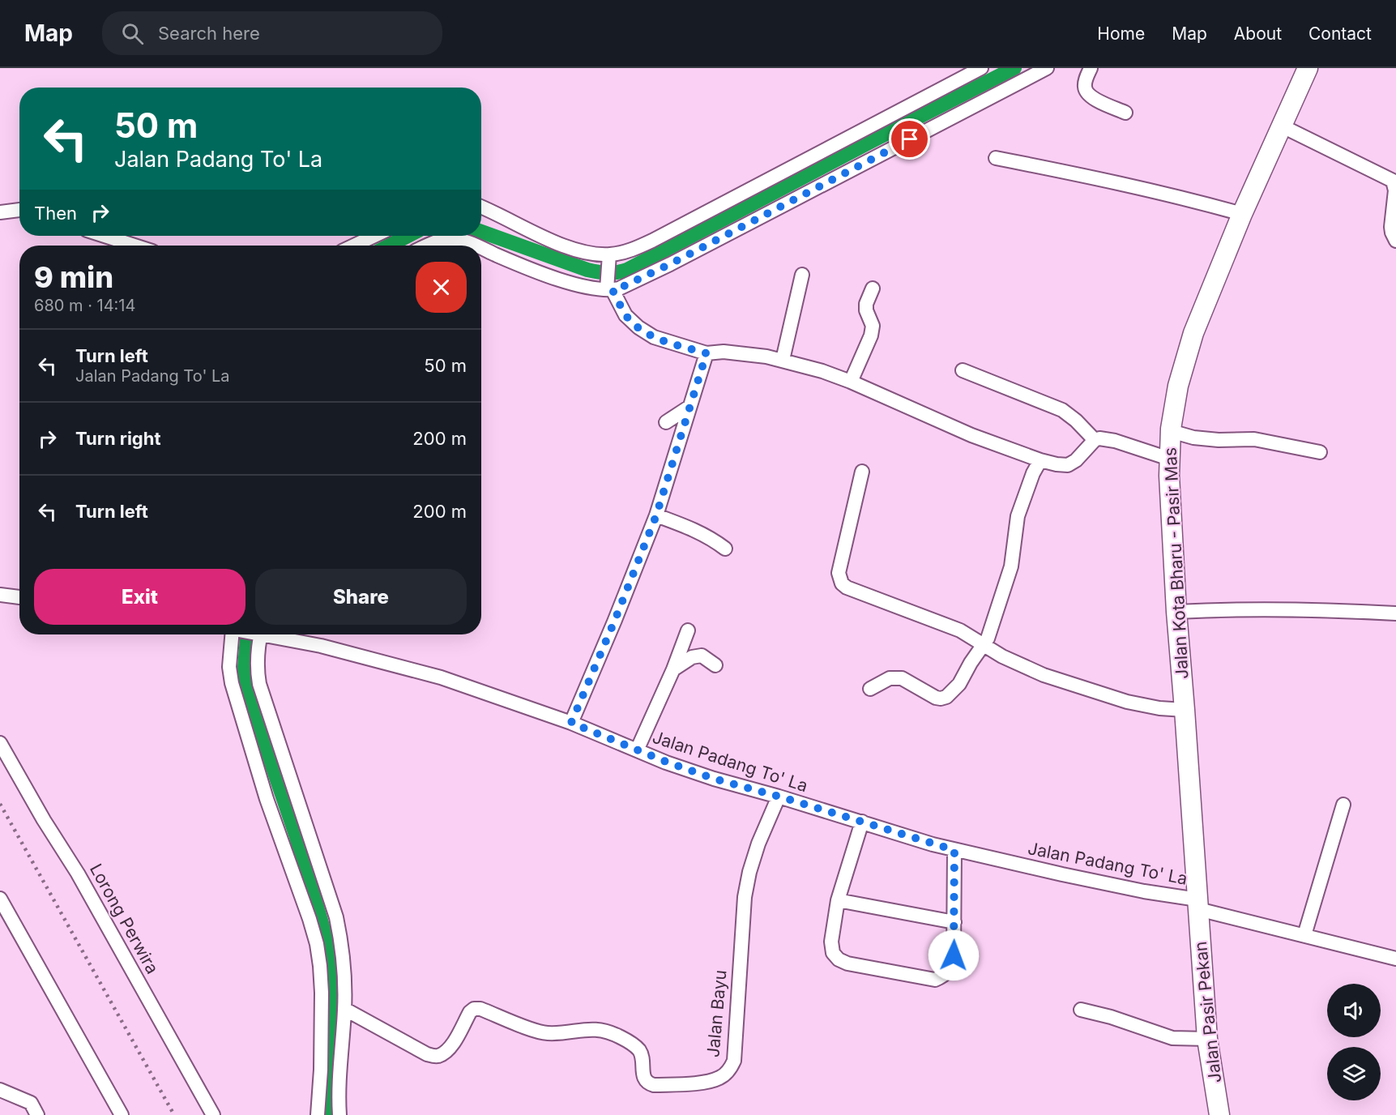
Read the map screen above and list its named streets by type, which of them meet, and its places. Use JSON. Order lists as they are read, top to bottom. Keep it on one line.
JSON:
{"streets":{"highway":["Jalan Kota Bharu - Pasir Mas","Jalan Pasir Pekan"],"street":["Jalan Padang To' La","Lorong Perwira","Jalan Bayu"]},"crossings":[["Jalan Kota Bharu - Pasir Mas","Jalan Padang To' La"],["Jalan Kota Bharu - Pasir Mas","Jalan Pasir Pekan"],["Jalan Padang To' La","Jalan Pasir Pekan"],["Jalan Padang To' La","Jalan Bayu"]],"page":{"header":"Map","search":"Search here","nav":["Home","Map","About","Contact"],"turn":["50 m","Jalan Padang To' La"],"then":"Then","heading":["9 min","680 m · 14:14"],"list":[{"name":"Turn left","note":"Jalan Padang To' La","value":"50 m"},{"name":"Turn right","value":"200 m"},{"name":"Turn left","value":"200 m"}],"buttons":["Exit","Share"]}}
